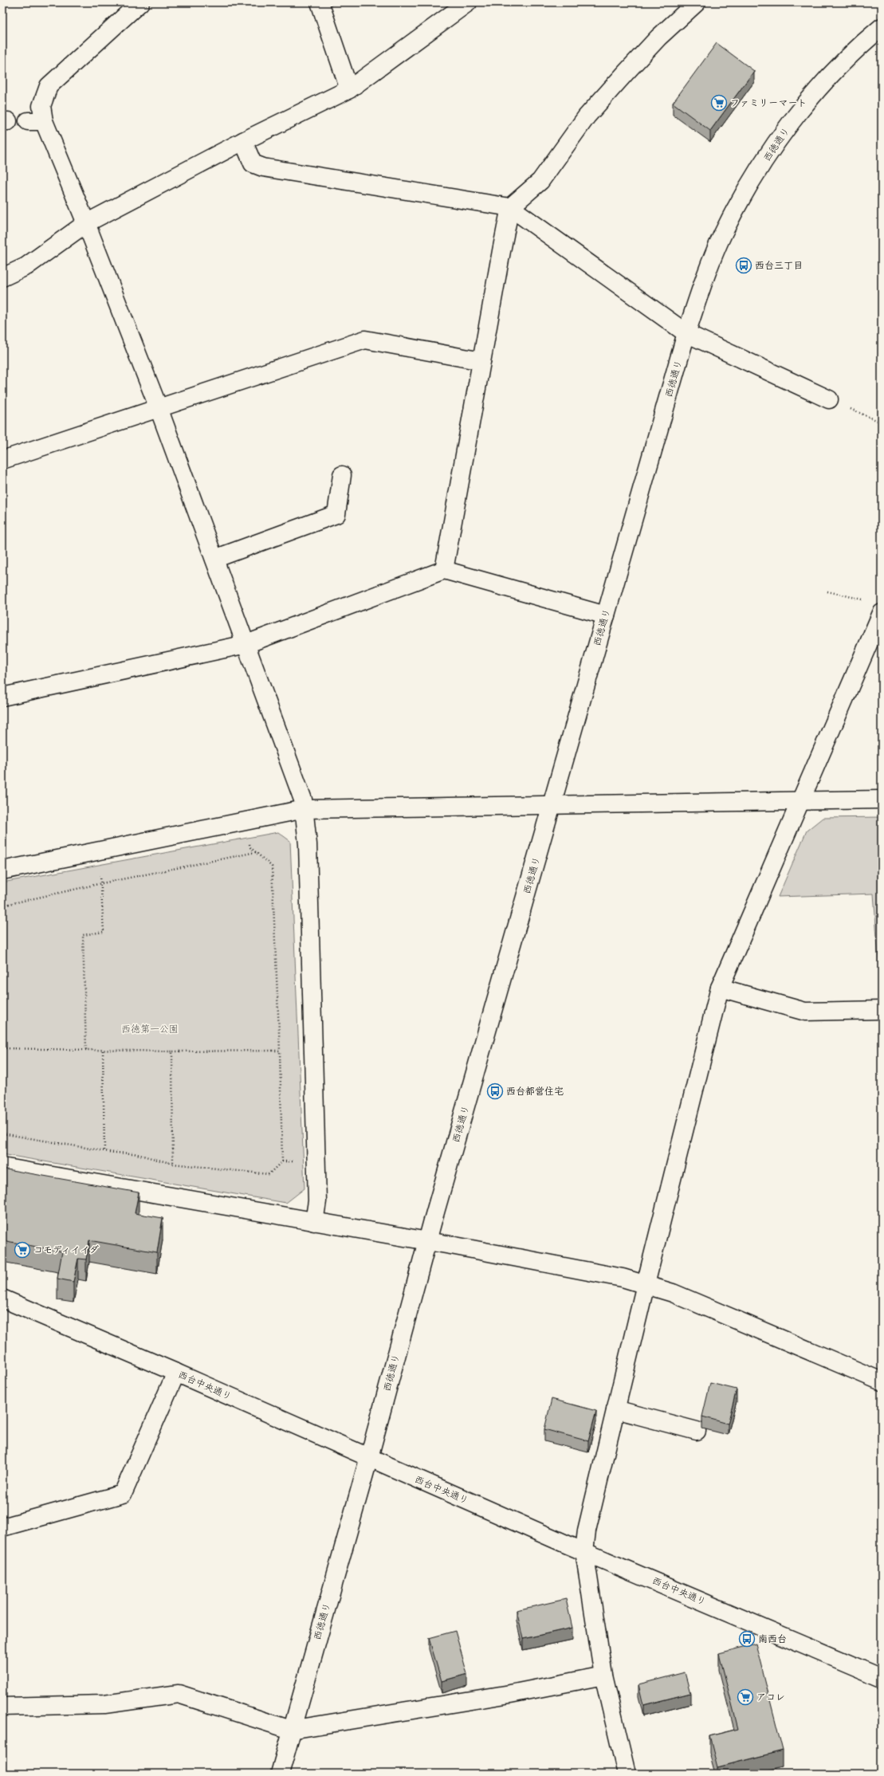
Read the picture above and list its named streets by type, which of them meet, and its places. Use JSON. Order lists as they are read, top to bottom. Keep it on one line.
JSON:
{"streets":{"street":["西徳通り","西台中央通り"]},"crossings":[["西徳通り","西台中央通り"]],"parks":["西徳第一公園"],"places":{"supermarket":["ファミリーマート","コモディイイダ","アコレ"],"bus stop":["西台三丁目","西台都営住宅","南西台"]}}
